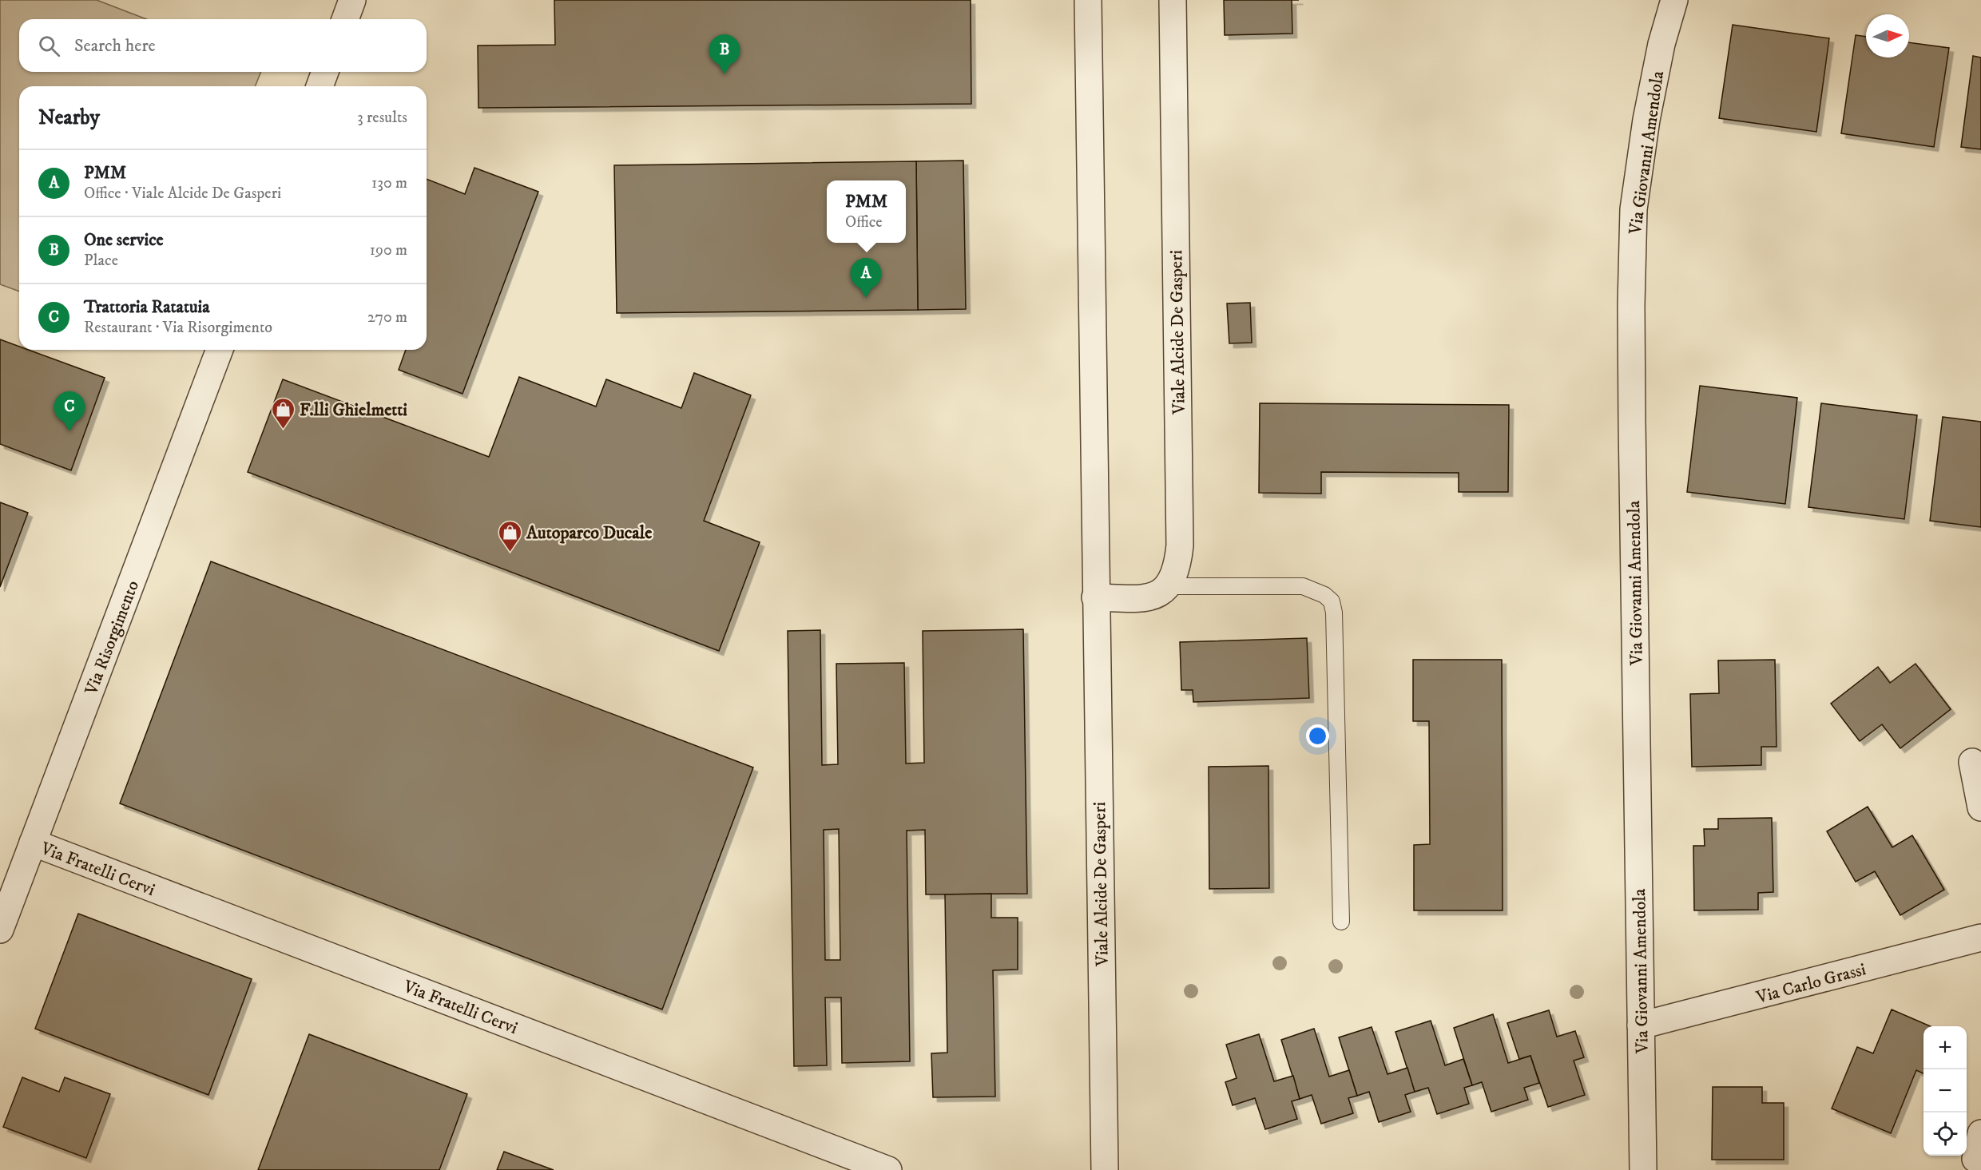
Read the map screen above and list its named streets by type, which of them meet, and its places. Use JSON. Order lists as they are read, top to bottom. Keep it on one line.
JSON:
{"streets":{"street":["Via Giovanni Amendola","Viale Alcide De Gasperi","Via Risorgimento","Via Fratelli Cervi","Via Carlo Grassi"]},"crossings":[["Via Giovanni Amendola","Via Carlo Grassi"],["Via Risorgimento","Via Fratelli Cervi"]],"places":{"shop":["F.lli Ghielmetti","Autoparco Ducale"]},"north":"right","page":{"search":"Search here","pins":["B","A","C"],"heading":["Nearby","3 results"],"list":[{"mark":"A","name":"PMM","note":"Office · Viale Alcide De Gasperi","value":"130 m"},{"mark":"B","name":"One service","note":"Place","value":"190 m"},{"mark":"C","name":"Trattoria Ratatuia","note":"Restaurant · Via Risorgimento","value":"270 m"}],"popup":["PMM","Office"],"map_buttons":["+","−"]}}
